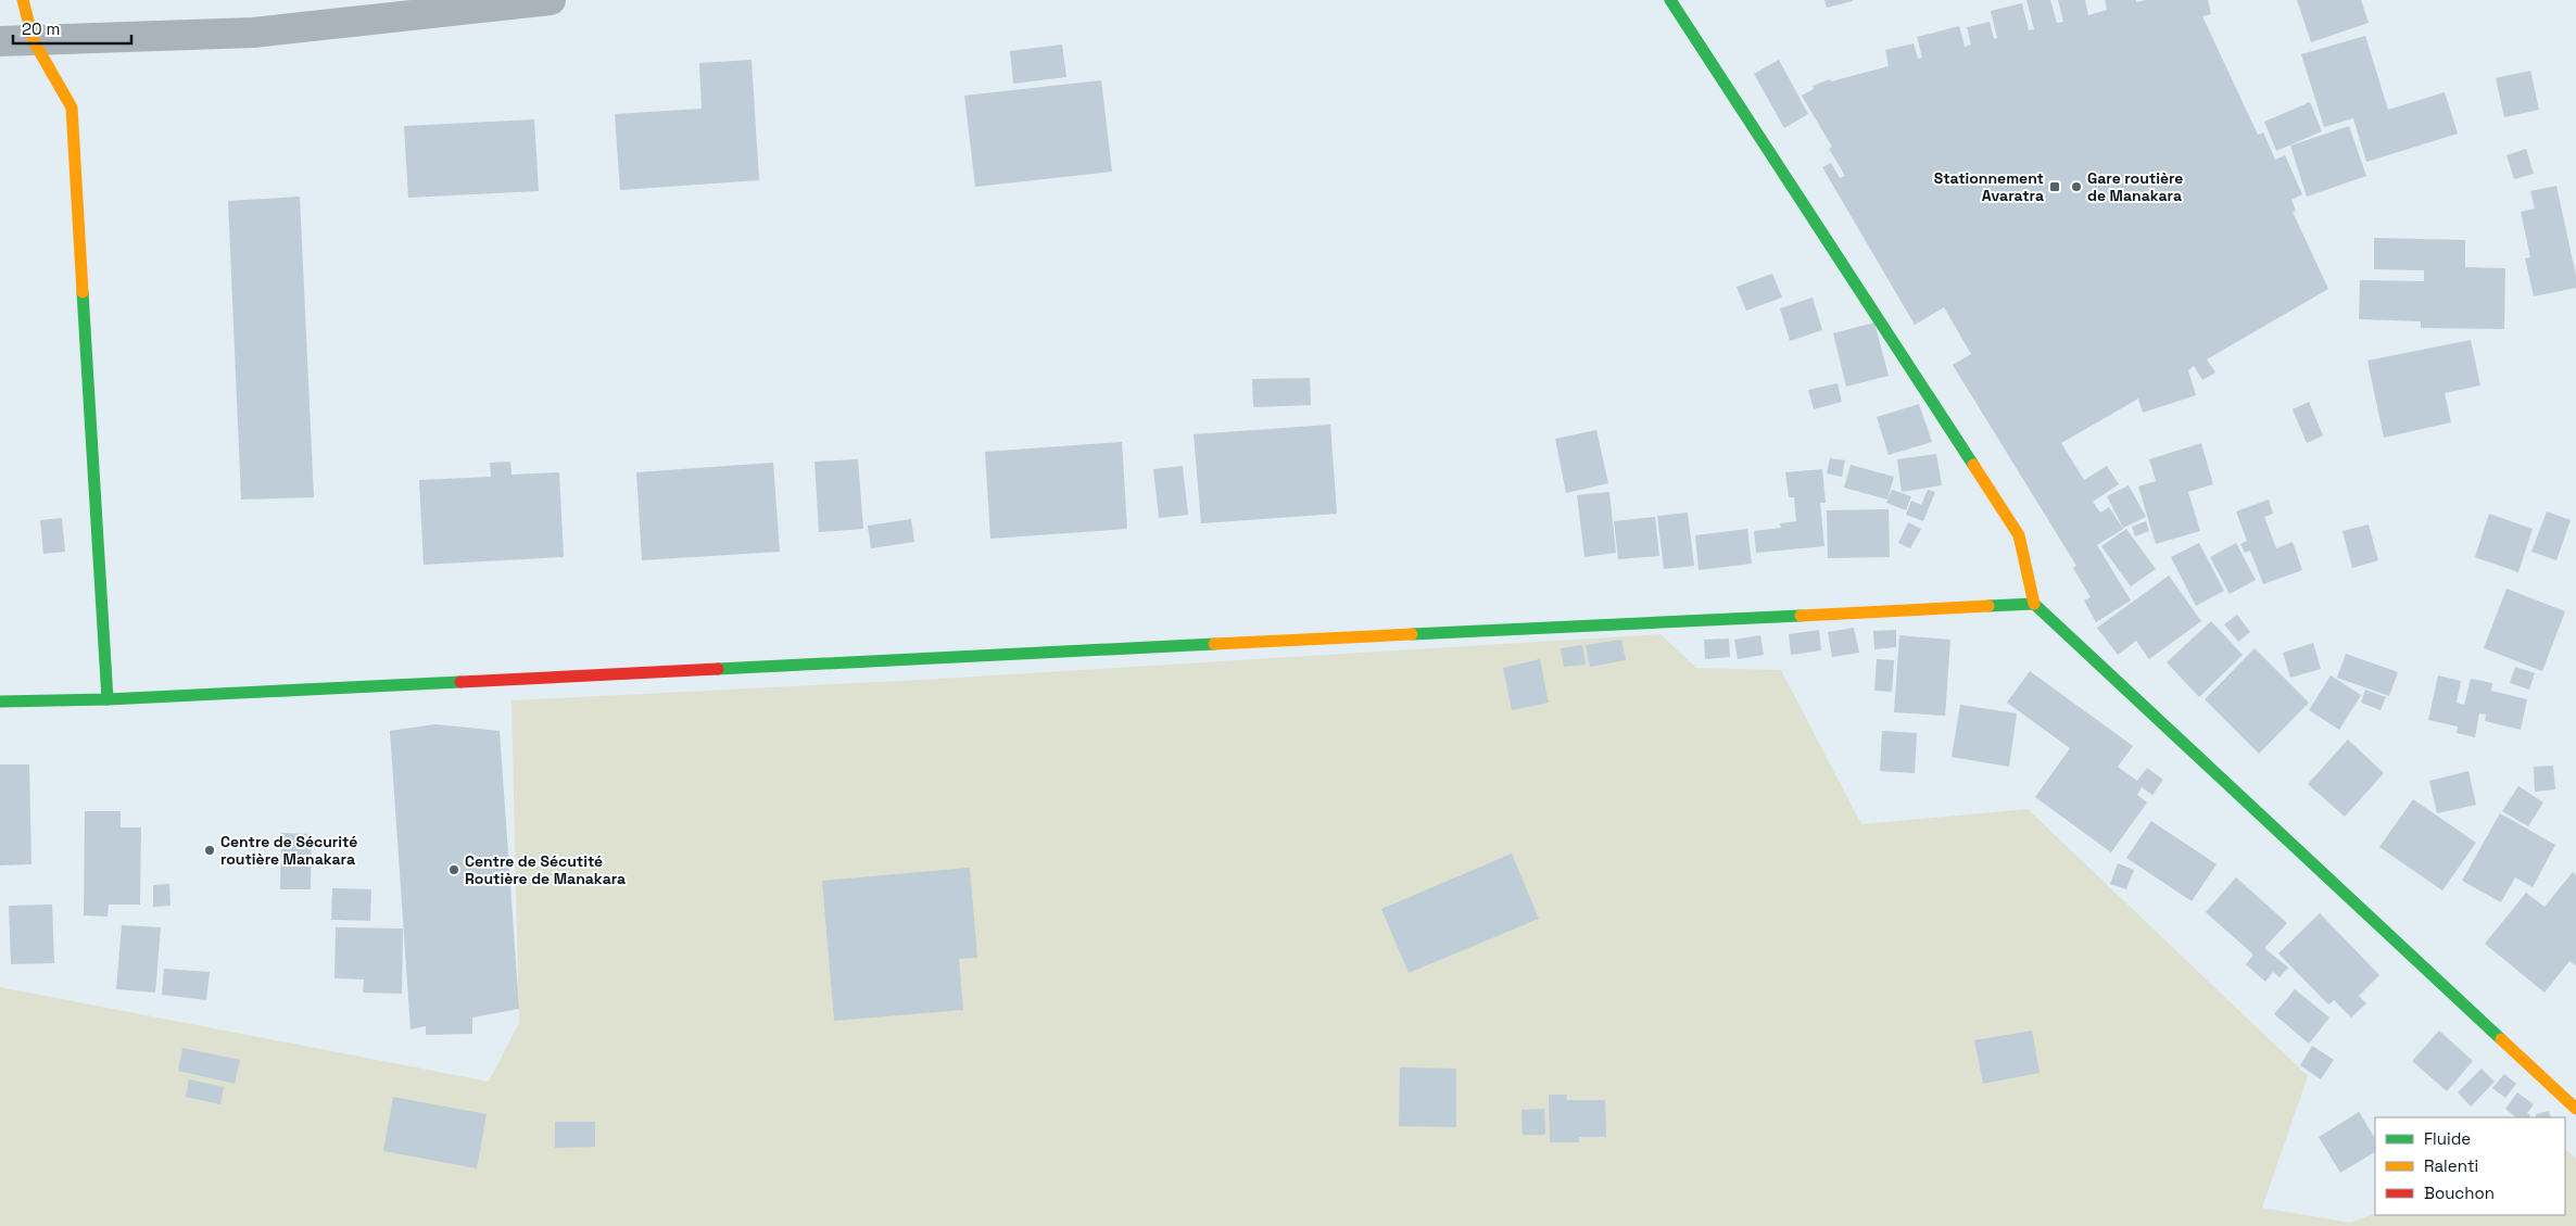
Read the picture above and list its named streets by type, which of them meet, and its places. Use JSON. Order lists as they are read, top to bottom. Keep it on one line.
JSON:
{"places":{"transit":["Stationnement Avaratra"],"other":["Gare routière de Manakara","Centre de Sécurité routière Manakara","Centre de Sécutité Routière de Manakara"]},"legend":["Fluide","Ralenti","Bouchon"],"scale_bar":"20 m"}
